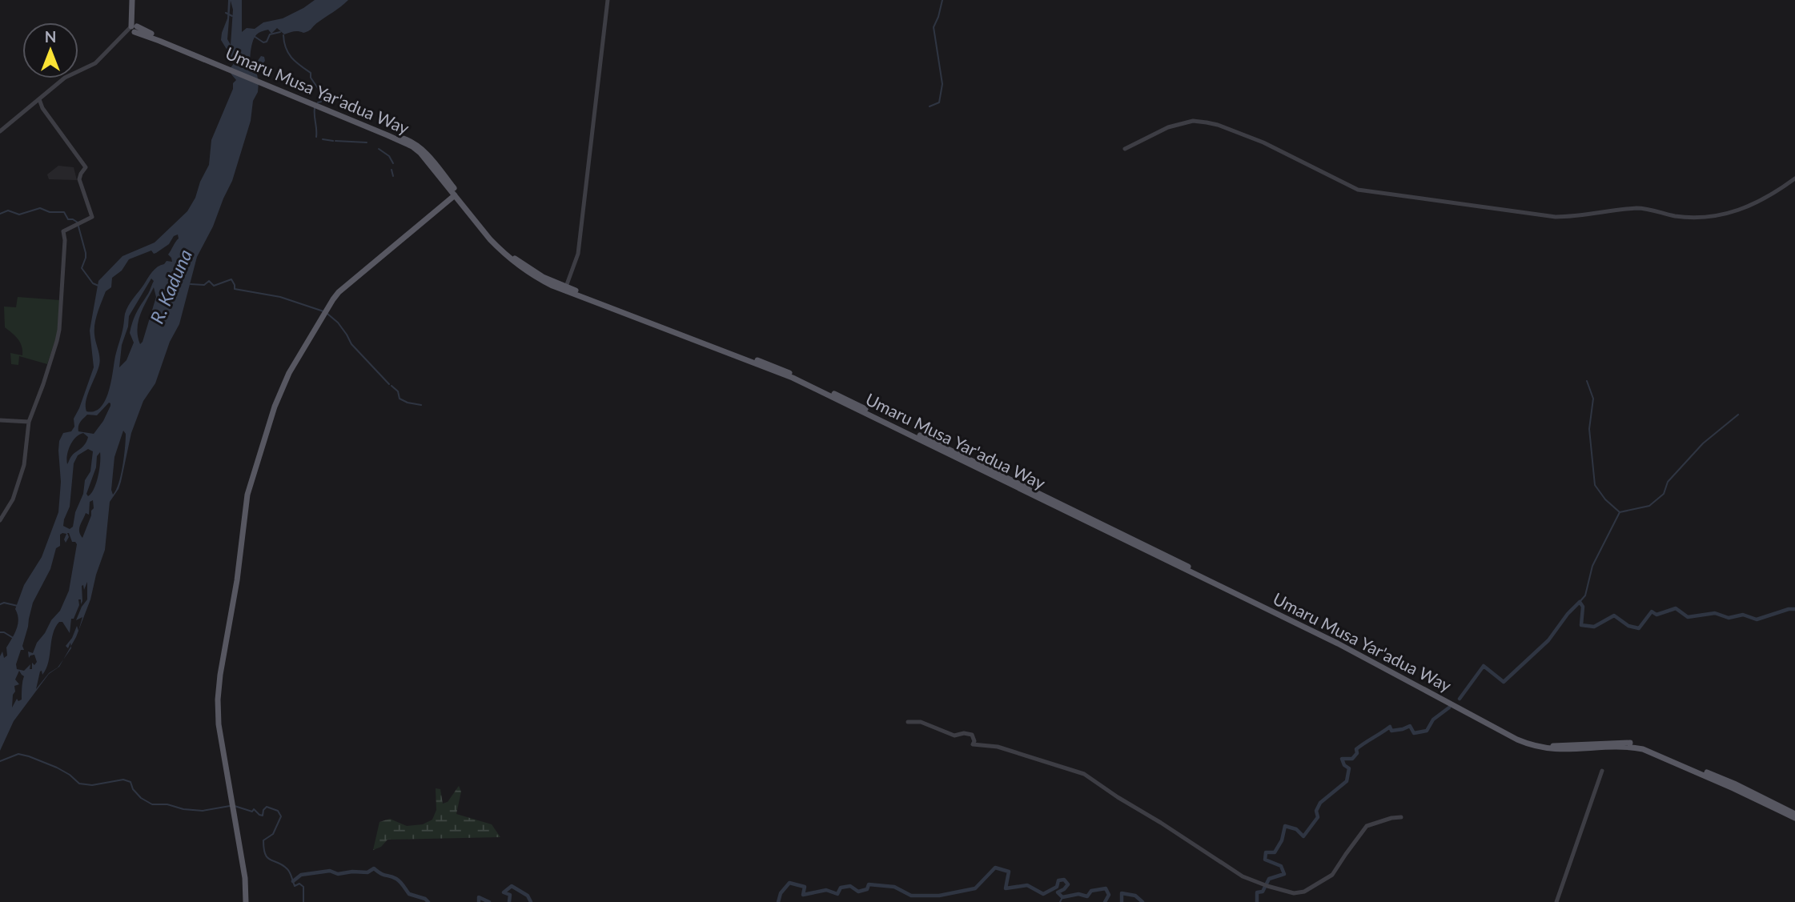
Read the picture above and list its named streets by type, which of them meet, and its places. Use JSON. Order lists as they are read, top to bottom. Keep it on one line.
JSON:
{"streets":{"main road":["Umaru Musa Yar'adua Way"]},"water":["R. Kaduna"],"north":"top"}
